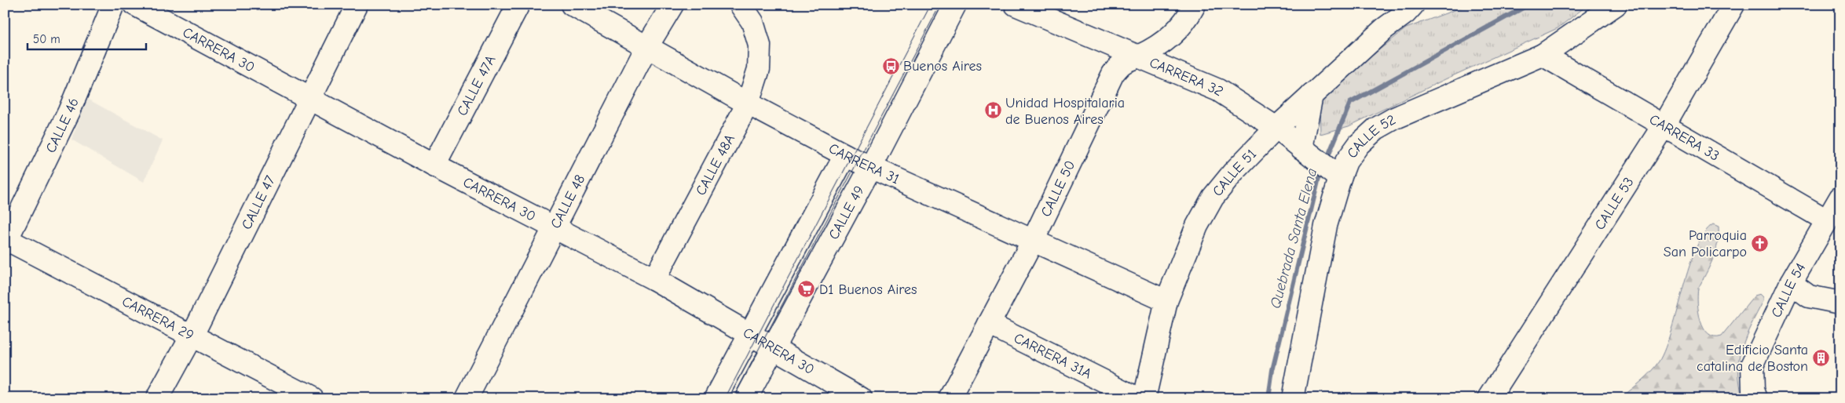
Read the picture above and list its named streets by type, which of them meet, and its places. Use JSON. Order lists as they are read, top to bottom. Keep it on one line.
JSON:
{"streets":{"street":["CARRERA 30","CARRERA 32","CALLE 47A","CALLE 46","CARRERA 33","CALLE 52","CARRERA 31","CALLE 48A","CALLE 51","CALLE 50","CALLE 48","CALLE 47","CALLE 53","CALLE 49","CALLE 54","CARRERA 29","CARRERA 31A"]},"crossings":[["CARRERA 30","CALLE 47A"],["CARRERA 30","CALLE 48A"],["CARRERA 30","CALLE 48"],["CARRERA 30","CALLE 47"],["CARRERA 30","CALLE 49"],["CARRERA 32","CALLE 52"],["CARRERA 32","CALLE 51"],["CARRERA 32","CALLE 50"],["CALLE 46","CARRERA 29"],["CARRERA 33","CALLE 52"],["CARRERA 33","CALLE 53"],["CARRERA 33","CALLE 54"],["CARRERA 31","CALLE 48A"],["CARRERA 31","CALLE 51"],["CARRERA 31","CALLE 50"],["CARRERA 31","CALLE 48"],["CARRERA 31","CALLE 49"],["CALLE 50","CARRERA 31A"],["CALLE 47","CARRERA 29"]],"water":["Quebrada Santa Elena"],"places":{"bus stop":["Buenos Aires"],"hospital":["Unidad Hospitalaria de Buenos Aires"],"church":["Parroquia San Policarpo"],"supermarket":["D1 Buenos Aires"],"building":["Edificio Santa catalina de Boston"]},"scale_bar":"50 m"}
